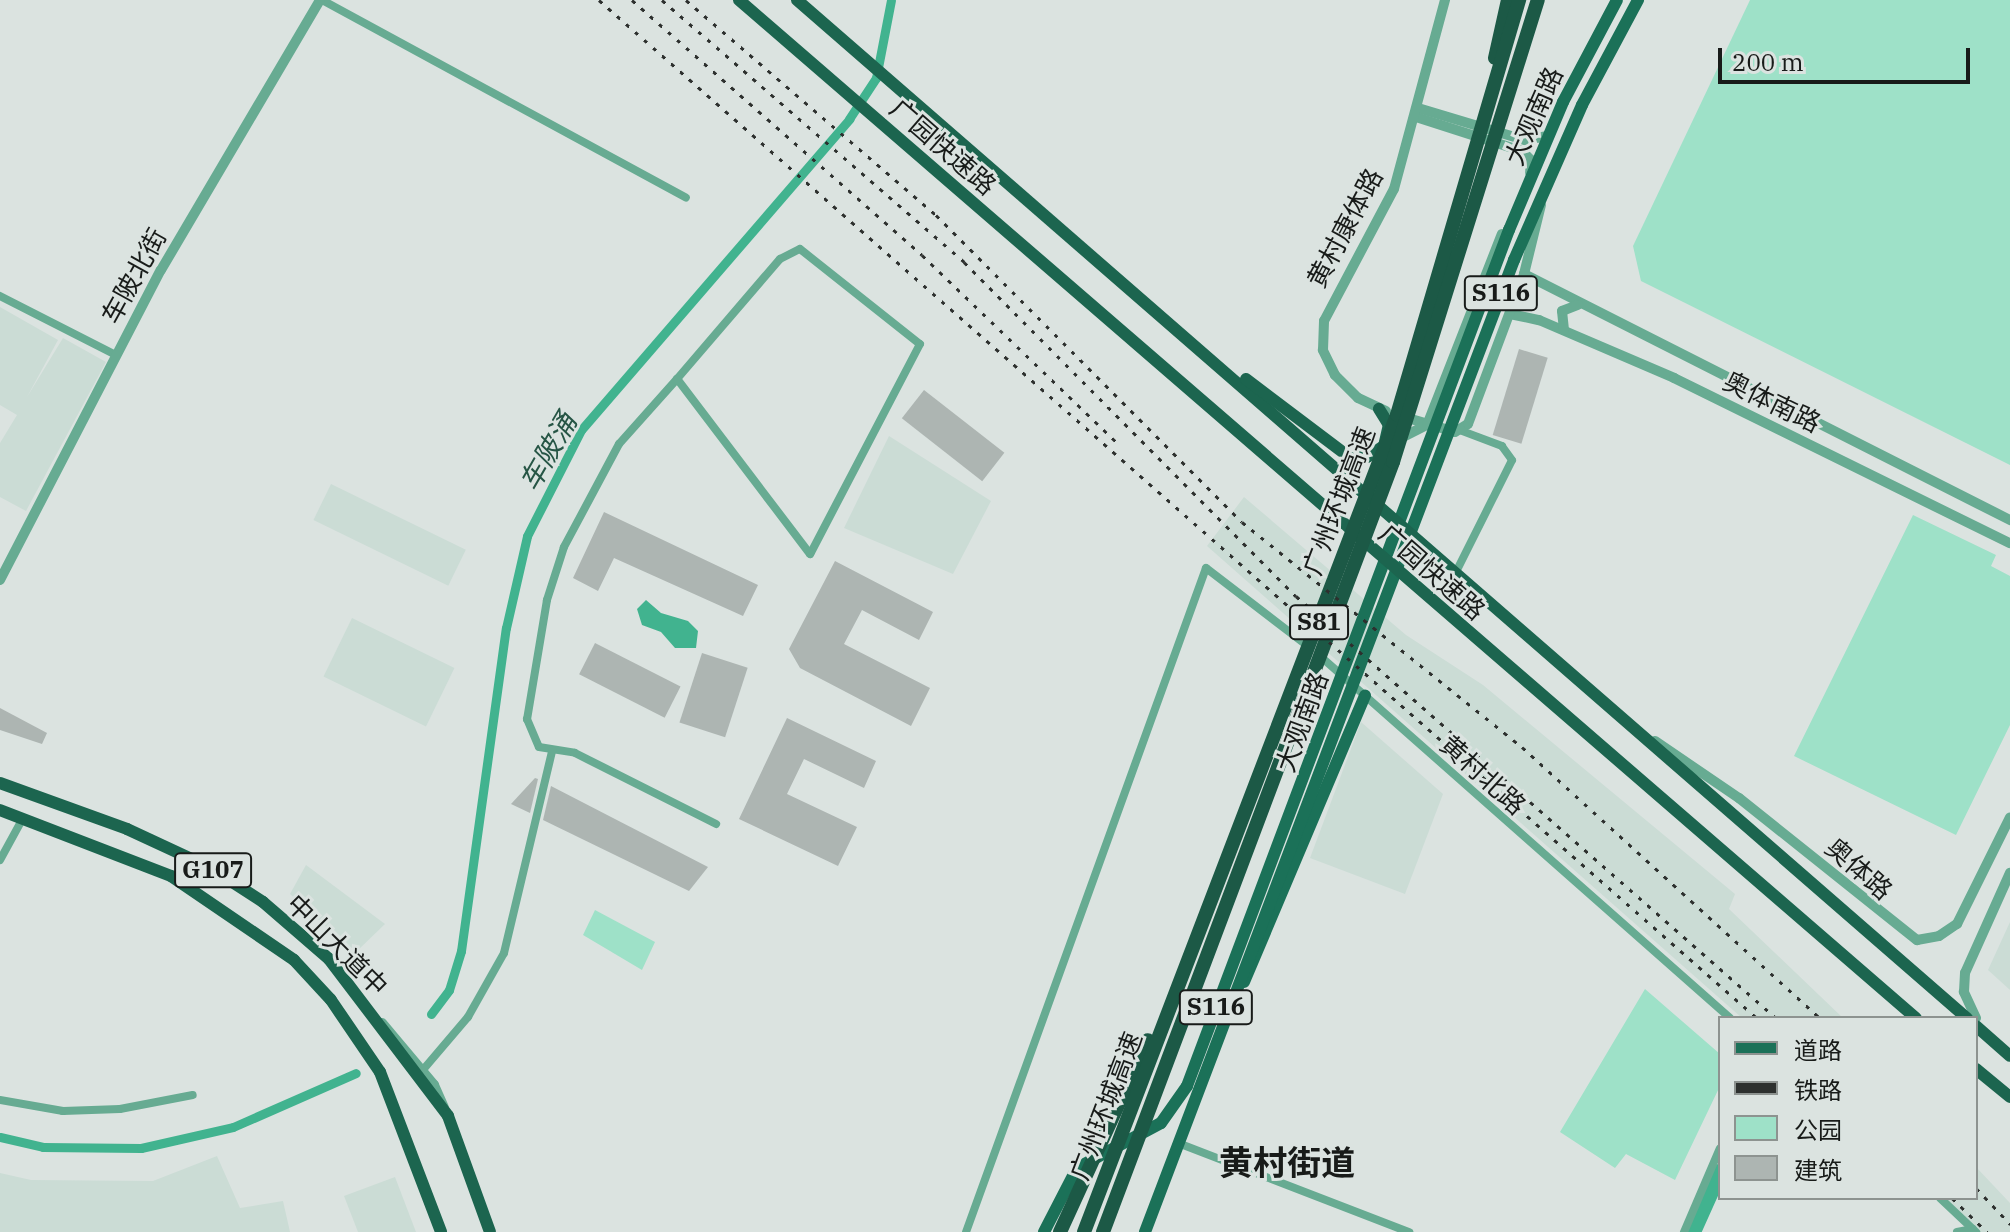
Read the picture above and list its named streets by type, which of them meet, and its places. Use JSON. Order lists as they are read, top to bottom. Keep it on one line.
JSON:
{"streets":{"highway":["广园快速路","广州环城高速","S81","G107","中山大道中"],"main road":["大观南路","S116"],"street":["黄村康体路","车陂北街","奥体南路","黄村北路","奥体路"]},"crossings":[["广园快速路","奥体路"]],"districts":["黄村街道"],"water":["车陂涌"],"legend":["道路","铁路","公园","建筑"],"scale_bar":"200 m"}
